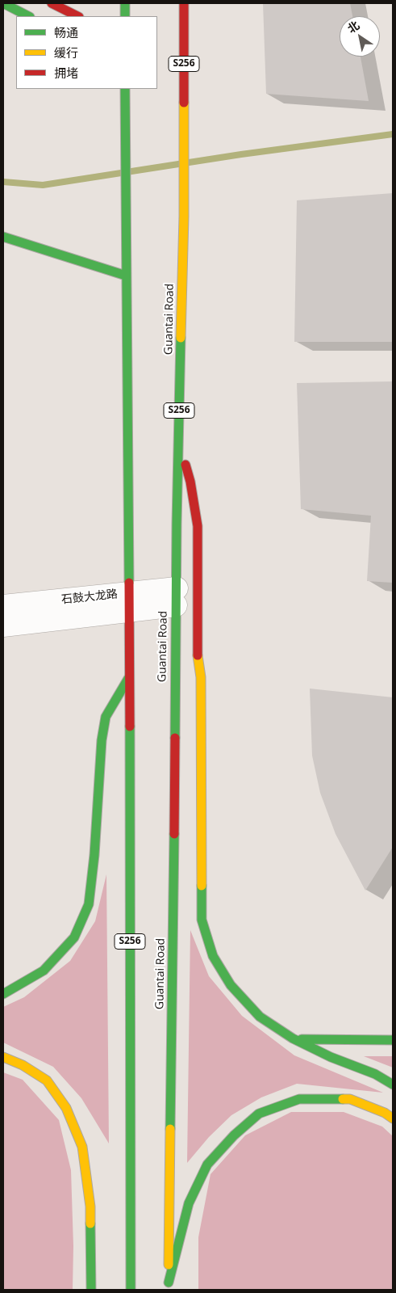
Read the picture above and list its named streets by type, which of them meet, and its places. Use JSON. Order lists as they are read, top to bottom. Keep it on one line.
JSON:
{"streets":{"main road":["S256","Guantai Road"],"street":["石鼓大龙路"]},"crossings":[["S256","石鼓大龙路"],["Guantai Road","石鼓大龙路"]],"legend":["畅通","缓行","拥堵"],"north":"top left"}
